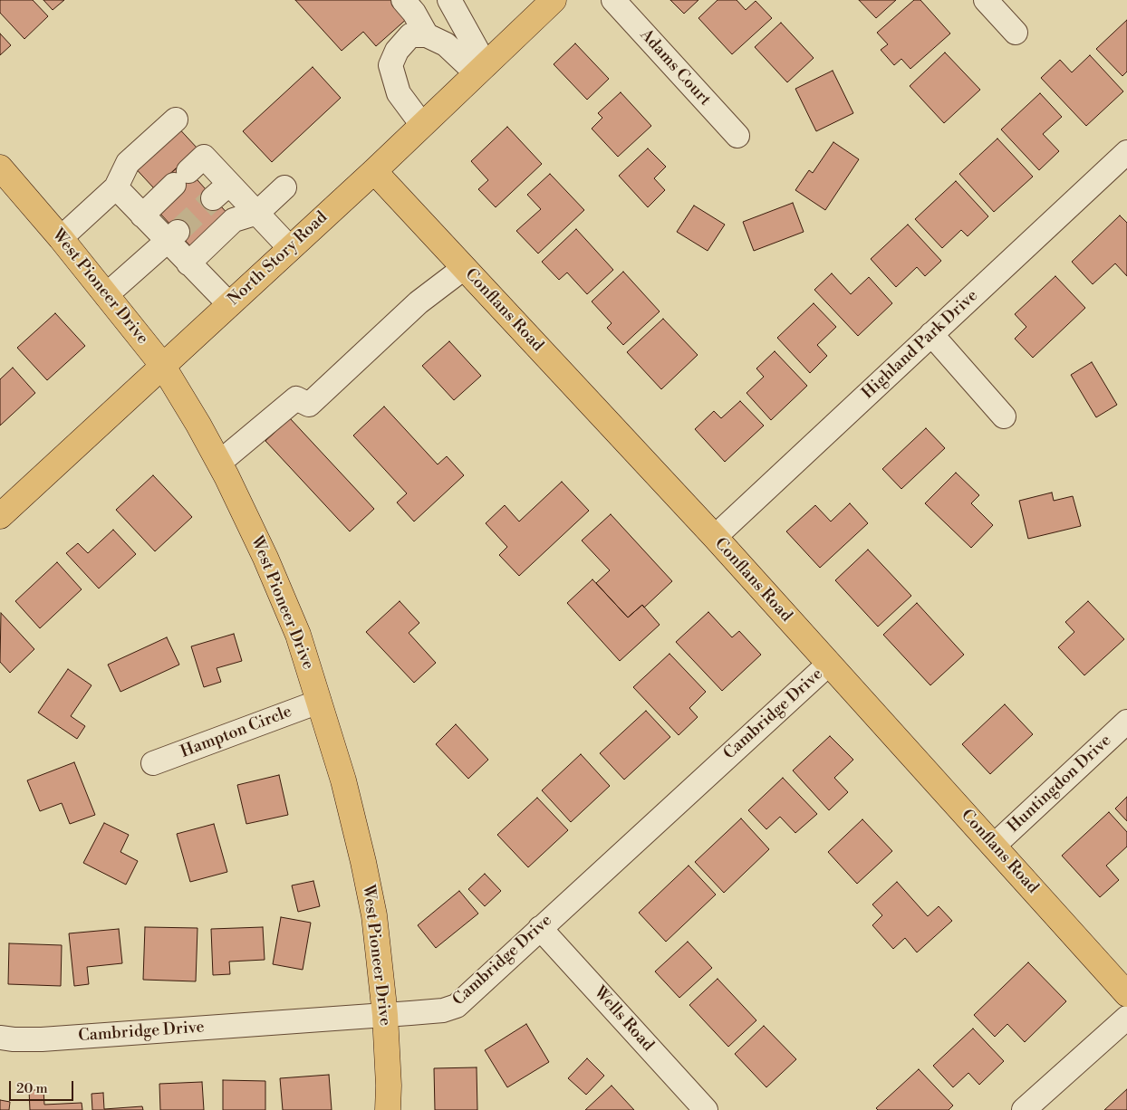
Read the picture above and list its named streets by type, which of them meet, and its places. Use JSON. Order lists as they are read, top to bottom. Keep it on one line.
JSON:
{"streets":{"main road":["North Story Road","West Pioneer Drive","Conflans Road"],"street":["Adams Court","Highland Park Drive","Cambridge Drive","Hampton Circle","Huntingdon Drive","Wells Road"]},"crossings":[["North Story Road","West Pioneer Drive"],["North Story Road","Conflans Road"],["West Pioneer Drive","Cambridge Drive"],["West Pioneer Drive","Hampton Circle"],["Conflans Road","Highland Park Drive"],["Conflans Road","Cambridge Drive"],["Conflans Road","Huntingdon Drive"],["Cambridge Drive","Wells Road"]],"scale_bar":"20 m"}
